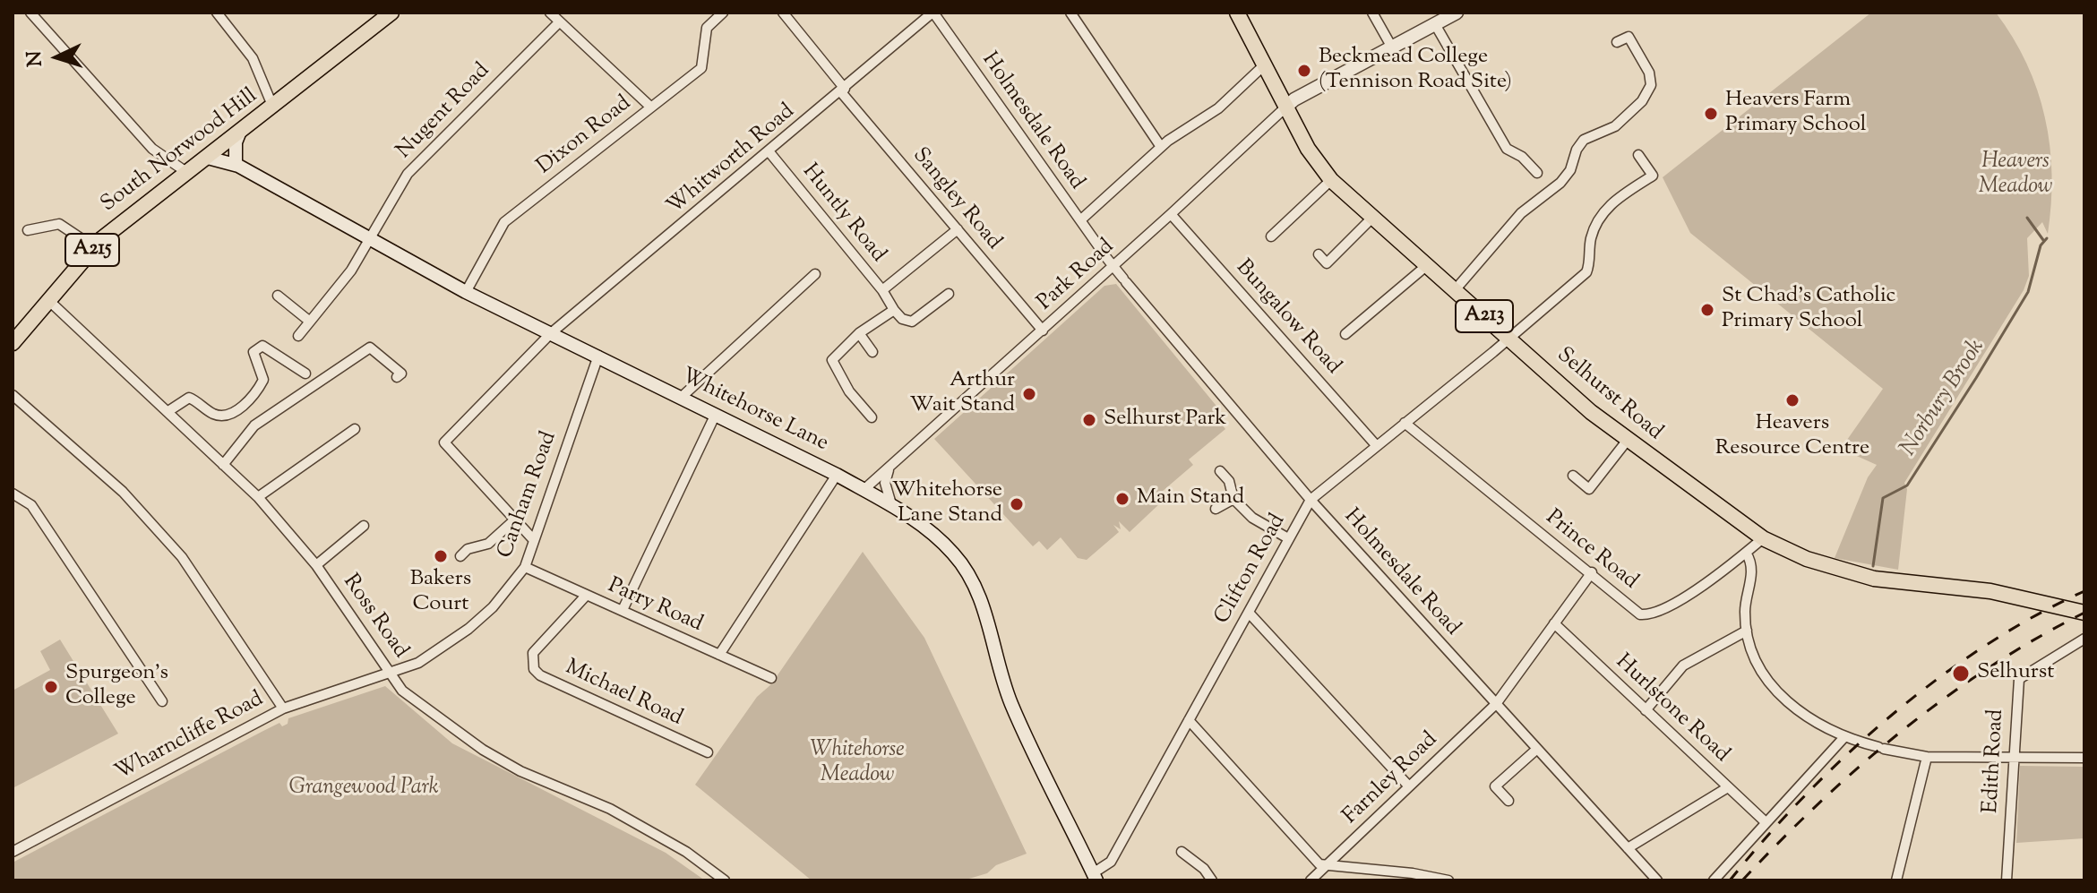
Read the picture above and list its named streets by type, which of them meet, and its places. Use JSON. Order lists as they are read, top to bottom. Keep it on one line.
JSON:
{"streets":{"main road":["South Norwood Hill","A215","A213","Selhurst Road","Whitehorse Lane"],"street":["Nugent Road","Holmesdale Road","Dixon Road","Whitworth Road","Sangley Road","Huntly Road","Park Road","Bungalow Road","Canham Road","Prince Road","Clifton Road","Parry Road","Ross Road","Michael Road","Hurlstone Road","Wharncliffe Road","Edith Road","Farnley Road"]},"crossings":[["Nugent Road","Whitehorse Lane"],["Holmesdale Road","Whitworth Road"],["Holmesdale Road","Park Road"],["Holmesdale Road","Clifton Road"],["Holmesdale Road","Farnley Road"],["Dixon Road","Whitehorse Lane"],["South Norwood Hill","Whitehorse Lane"],["South Norwood Hill","Ross Road"],["Whitworth Road","Sangley Road"],["Whitworth Road","Huntly Road"],["Whitworth Road","Whitehorse Lane"],["Sangley Road","Huntly Road"],["Sangley Road","Park Road"],["Park Road","Bungalow Road"],["Park Road","Selhurst Road"],["Park Road","Whitehorse Lane"],["Bungalow Road","Clifton Road"],["Selhurst Road","Prince Road"],["Selhurst Road","Clifton Road"],["Whitehorse Lane","Canham Road"],["Whitehorse Lane","Clifton Road"],["Canham Road","Parry Road"],["Canham Road","Ross Road"],["Canham Road","Wharncliffe Road"],["Prince Road","Clifton Road"],["Prince Road","Farnley Road"],["Parry Road","Michael Road"],["Ross Road","Wharncliffe Road"],["Hurlstone Road","Farnley Road"]],"water":["Norbury Brook"],"parks":["Heavers Meadow","Whitehorse Meadow","Grangewood Park"],"places":["Beckmead College (Tennison Road Site)","Heavers Farm Primary School","St Chad's Catholic Primary School","Arthur Wait Stand","Heavers Resource Centre","Selhurst Park","Main Stand","Whitehorse Lane Stand","Bakers Court","Selhurst","Spurgeon's College"],"north":"left"}
